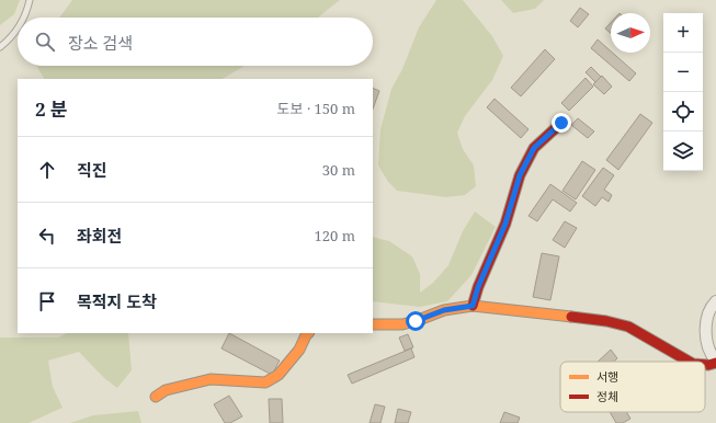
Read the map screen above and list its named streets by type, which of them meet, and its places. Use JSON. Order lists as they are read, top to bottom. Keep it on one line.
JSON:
{"legend":["서행","정체"],"north":"right","page":{"map_buttons":["+","−"],"search":"장소 검색","heading":["2 분","도보 · 150 m"],"list":[["직진","30 m"],["좌회전","120 m"],"목적지 도착"]}}
